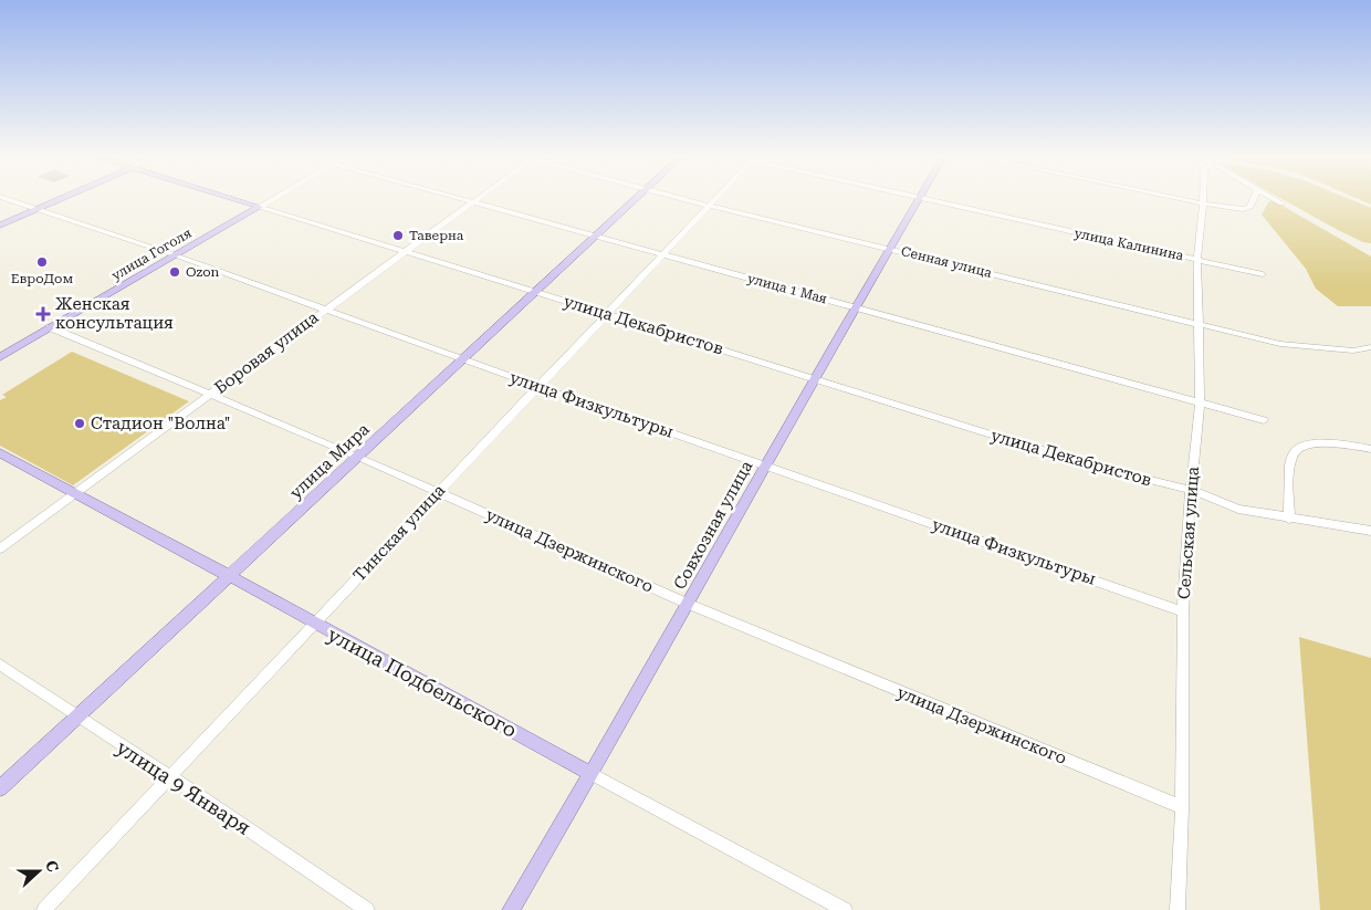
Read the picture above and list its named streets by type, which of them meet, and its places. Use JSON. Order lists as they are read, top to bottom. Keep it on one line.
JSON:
{"streets":{"main road":["улица Гоголя","улица Декабристов","улица Мира","Совхозная улица","улица Подбельского"],"street":["улица Калинина","Сенная улица","улица 1 Мая","Боровая улица","улица Физкультуры","Тинская улица","Сельская улица","улица Дзержинского","улица 9 Января"]},"crossings":[["улица Калинина","Сельская улица"],["улица Гоголя","улица Декабристов"],["улица Гоголя","улица Физкультуры"],["улица Гоголя","улица Дзержинского"],["Сенная улица","Совхозная улица"],["Сенная улица","Тинская улица"],["Сенная улица","Сельская улица"],["улица 1 Мая","Боровая улица"],["улица 1 Мая","улица Мира"],["улица 1 Мая","Совхозная улица"],["улица 1 Мая","Тинская улица"],["улица 1 Мая","Сельская улица"],["улица Декабристов","Боровая улица"],["улица Декабристов","улица Мира"],["улица Декабристов","Совхозная улица"],["улица Декабристов","Тинская улица"],["улица Декабристов","Сельская улица"],["Боровая улица","улица Физкультуры"],["Боровая улица","улица Дзержинского"],["Боровая улица","улица Подбельского"],["улица Физкультуры","улица Мира"],["улица Физкультуры","Совхозная улица"],["улица Физкультуры","Тинская улица"],["улица Физкультуры","Сельская улица"],["улица Мира","улица Дзержинского"],["улица Мира","улица Подбельского"],["улица Мира","улица 9 Января"],["Совхозная улица","улица Дзержинского"],["Совхозная улица","улица Подбельского"],["Тинская улица","улица Дзержинского"],["Тинская улица","улица Подбельского"],["Тинская улица","улица 9 Января"],["Сельская улица","улица Дзержинского"]],"places":{"other":["Таверна","ЕвроДом","Ozon","Стадион \"Волна\""],"health":["Женская консультация"]},"north":"right"}
